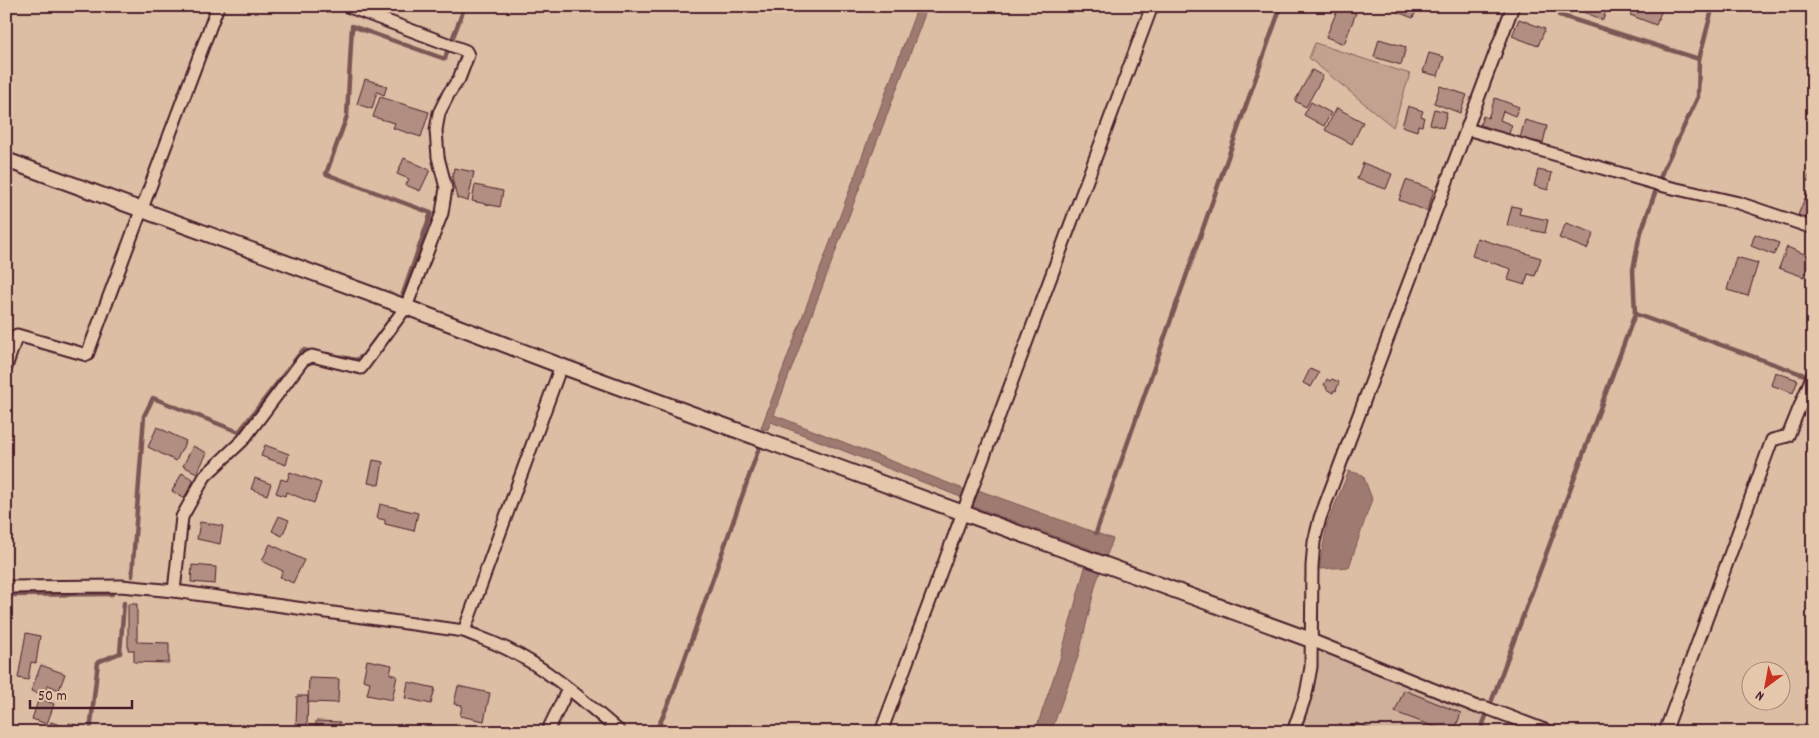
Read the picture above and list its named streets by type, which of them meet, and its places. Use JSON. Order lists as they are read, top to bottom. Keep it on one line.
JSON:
{"scale_bar":"50 m","north":"bottom left"}
